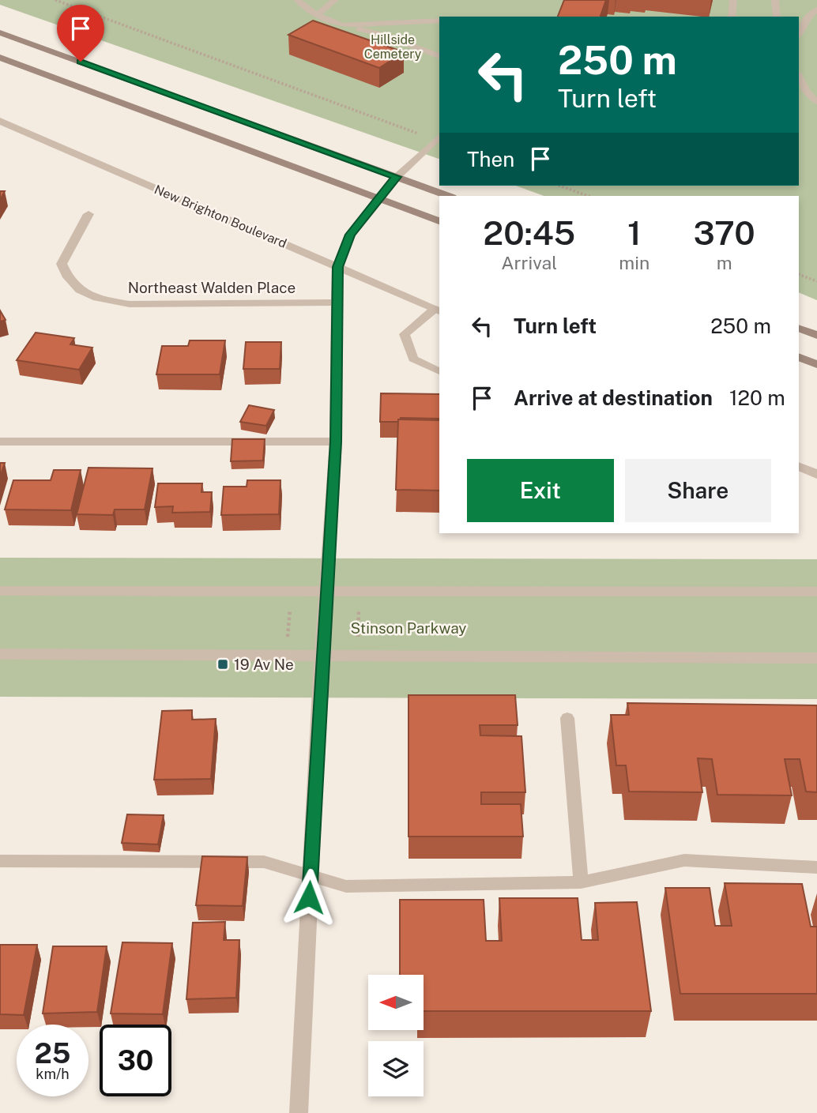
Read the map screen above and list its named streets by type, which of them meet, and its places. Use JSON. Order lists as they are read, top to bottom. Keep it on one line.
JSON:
{"streets":{"street":["New Brighton Boulevard","Northeast Walden Place"]},"parks":["Hillside Cemetery","Stinson Parkway"],"places":{"transit":["19 Av Ne"]},"north":"left","page":{"turn":["250 m","Turn left"],"then":"Then","eta":["20:45","Arrival","1","min","370","m"],"list":[{"name":"Turn left","value":"250 m"},{"name":"Arrive at destination","value":"120 m"}],"buttons":["Exit","Share"],"speed":"25 km/h","limit":"30"}}
